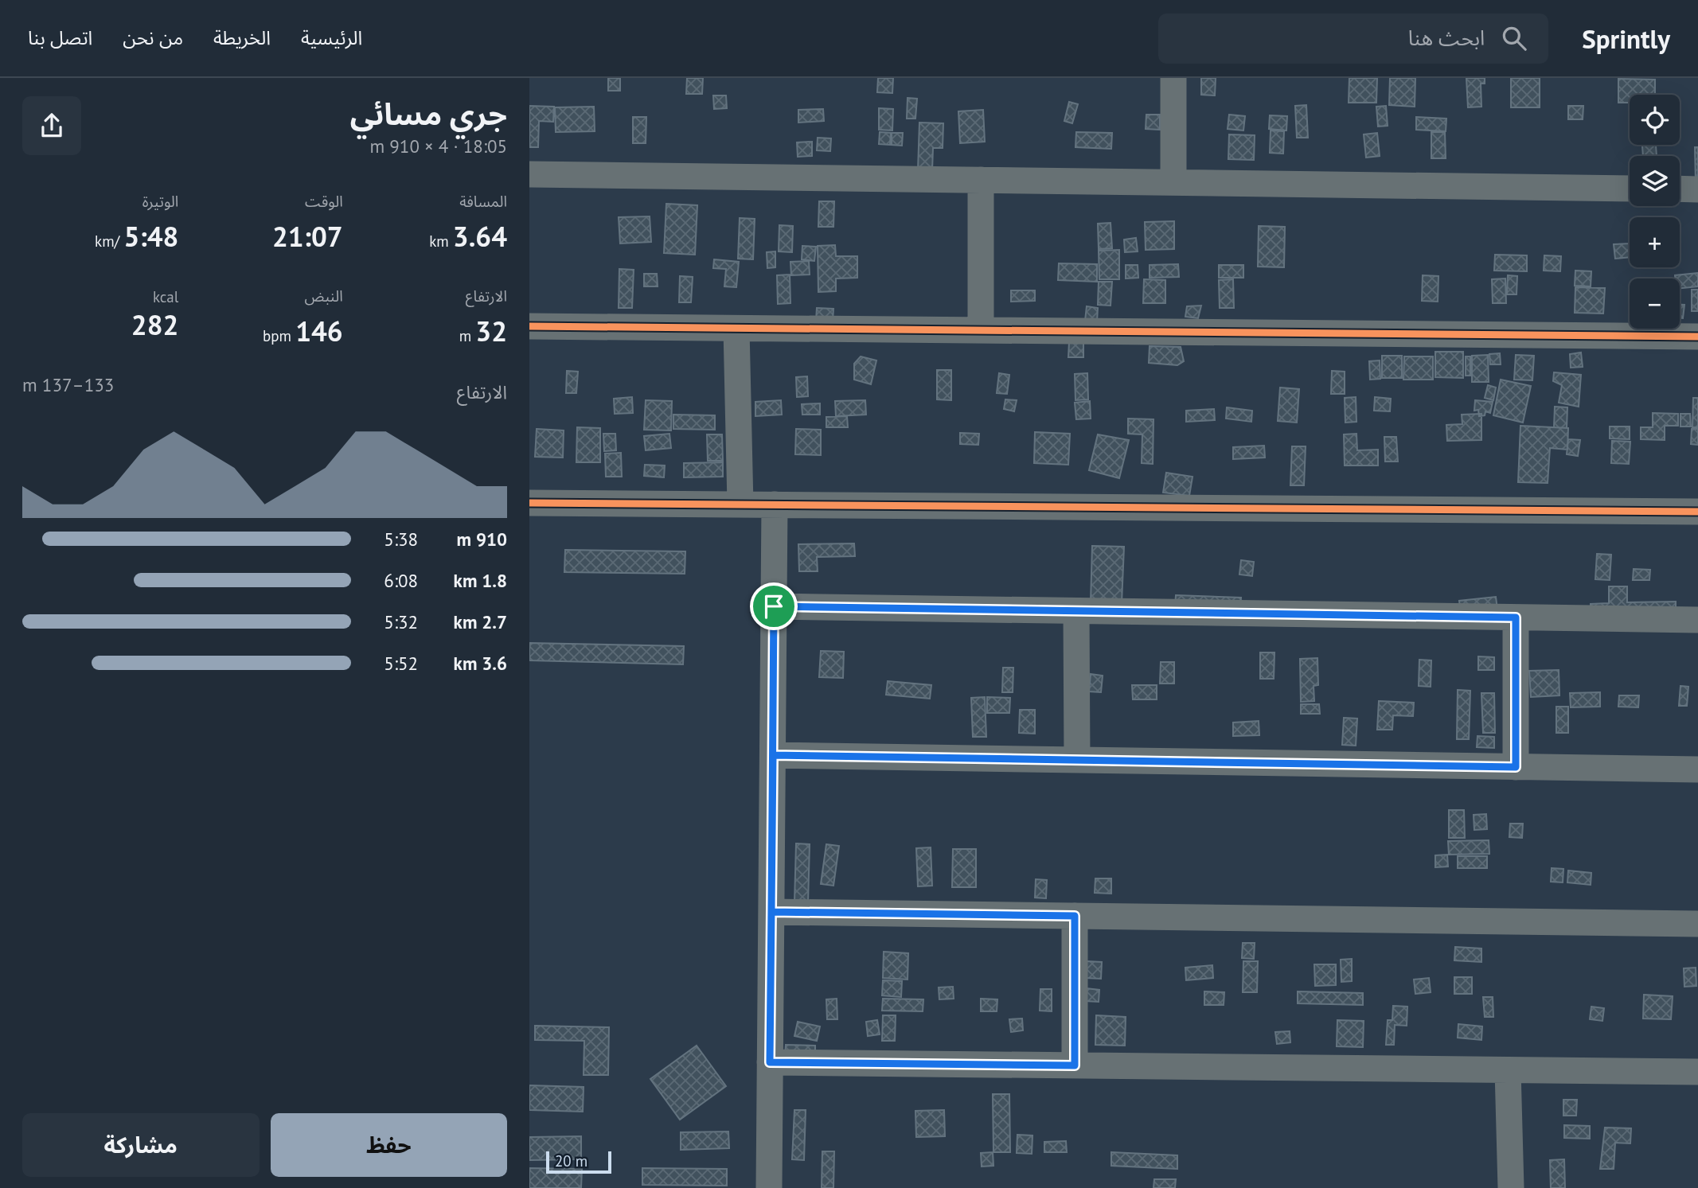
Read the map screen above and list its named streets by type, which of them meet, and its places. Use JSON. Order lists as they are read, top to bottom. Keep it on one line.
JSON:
{"scale_bar":"20 m","page":{"header":"Sprintly","search":"ابحث هنا","nav":["الرئيسية","الخريطة","من نحن","اتصل بنا"],"heading":["جري مسائي","18:05 · 4 × 910 m"],"map_buttons":["+","−"],"stats":[["المسافة","3.64 km"],["الوقت","21:07"],["الوتيرة","5:48 /km"],["الارتفاع","32 m"],["النبض","146 bpm"],["kcal","282"]],"chart":["الارتفاع","133–137 m"],"list":[{"name":"910 m","note":"5:38"},{"name":"1.8 km","note":"6:08"},{"name":"2.7 km","note":"5:32"},{"name":"3.6 km","note":"5:52"}],"buttons":["حفظ","مشاركة"],"scale":"20 m"}}
